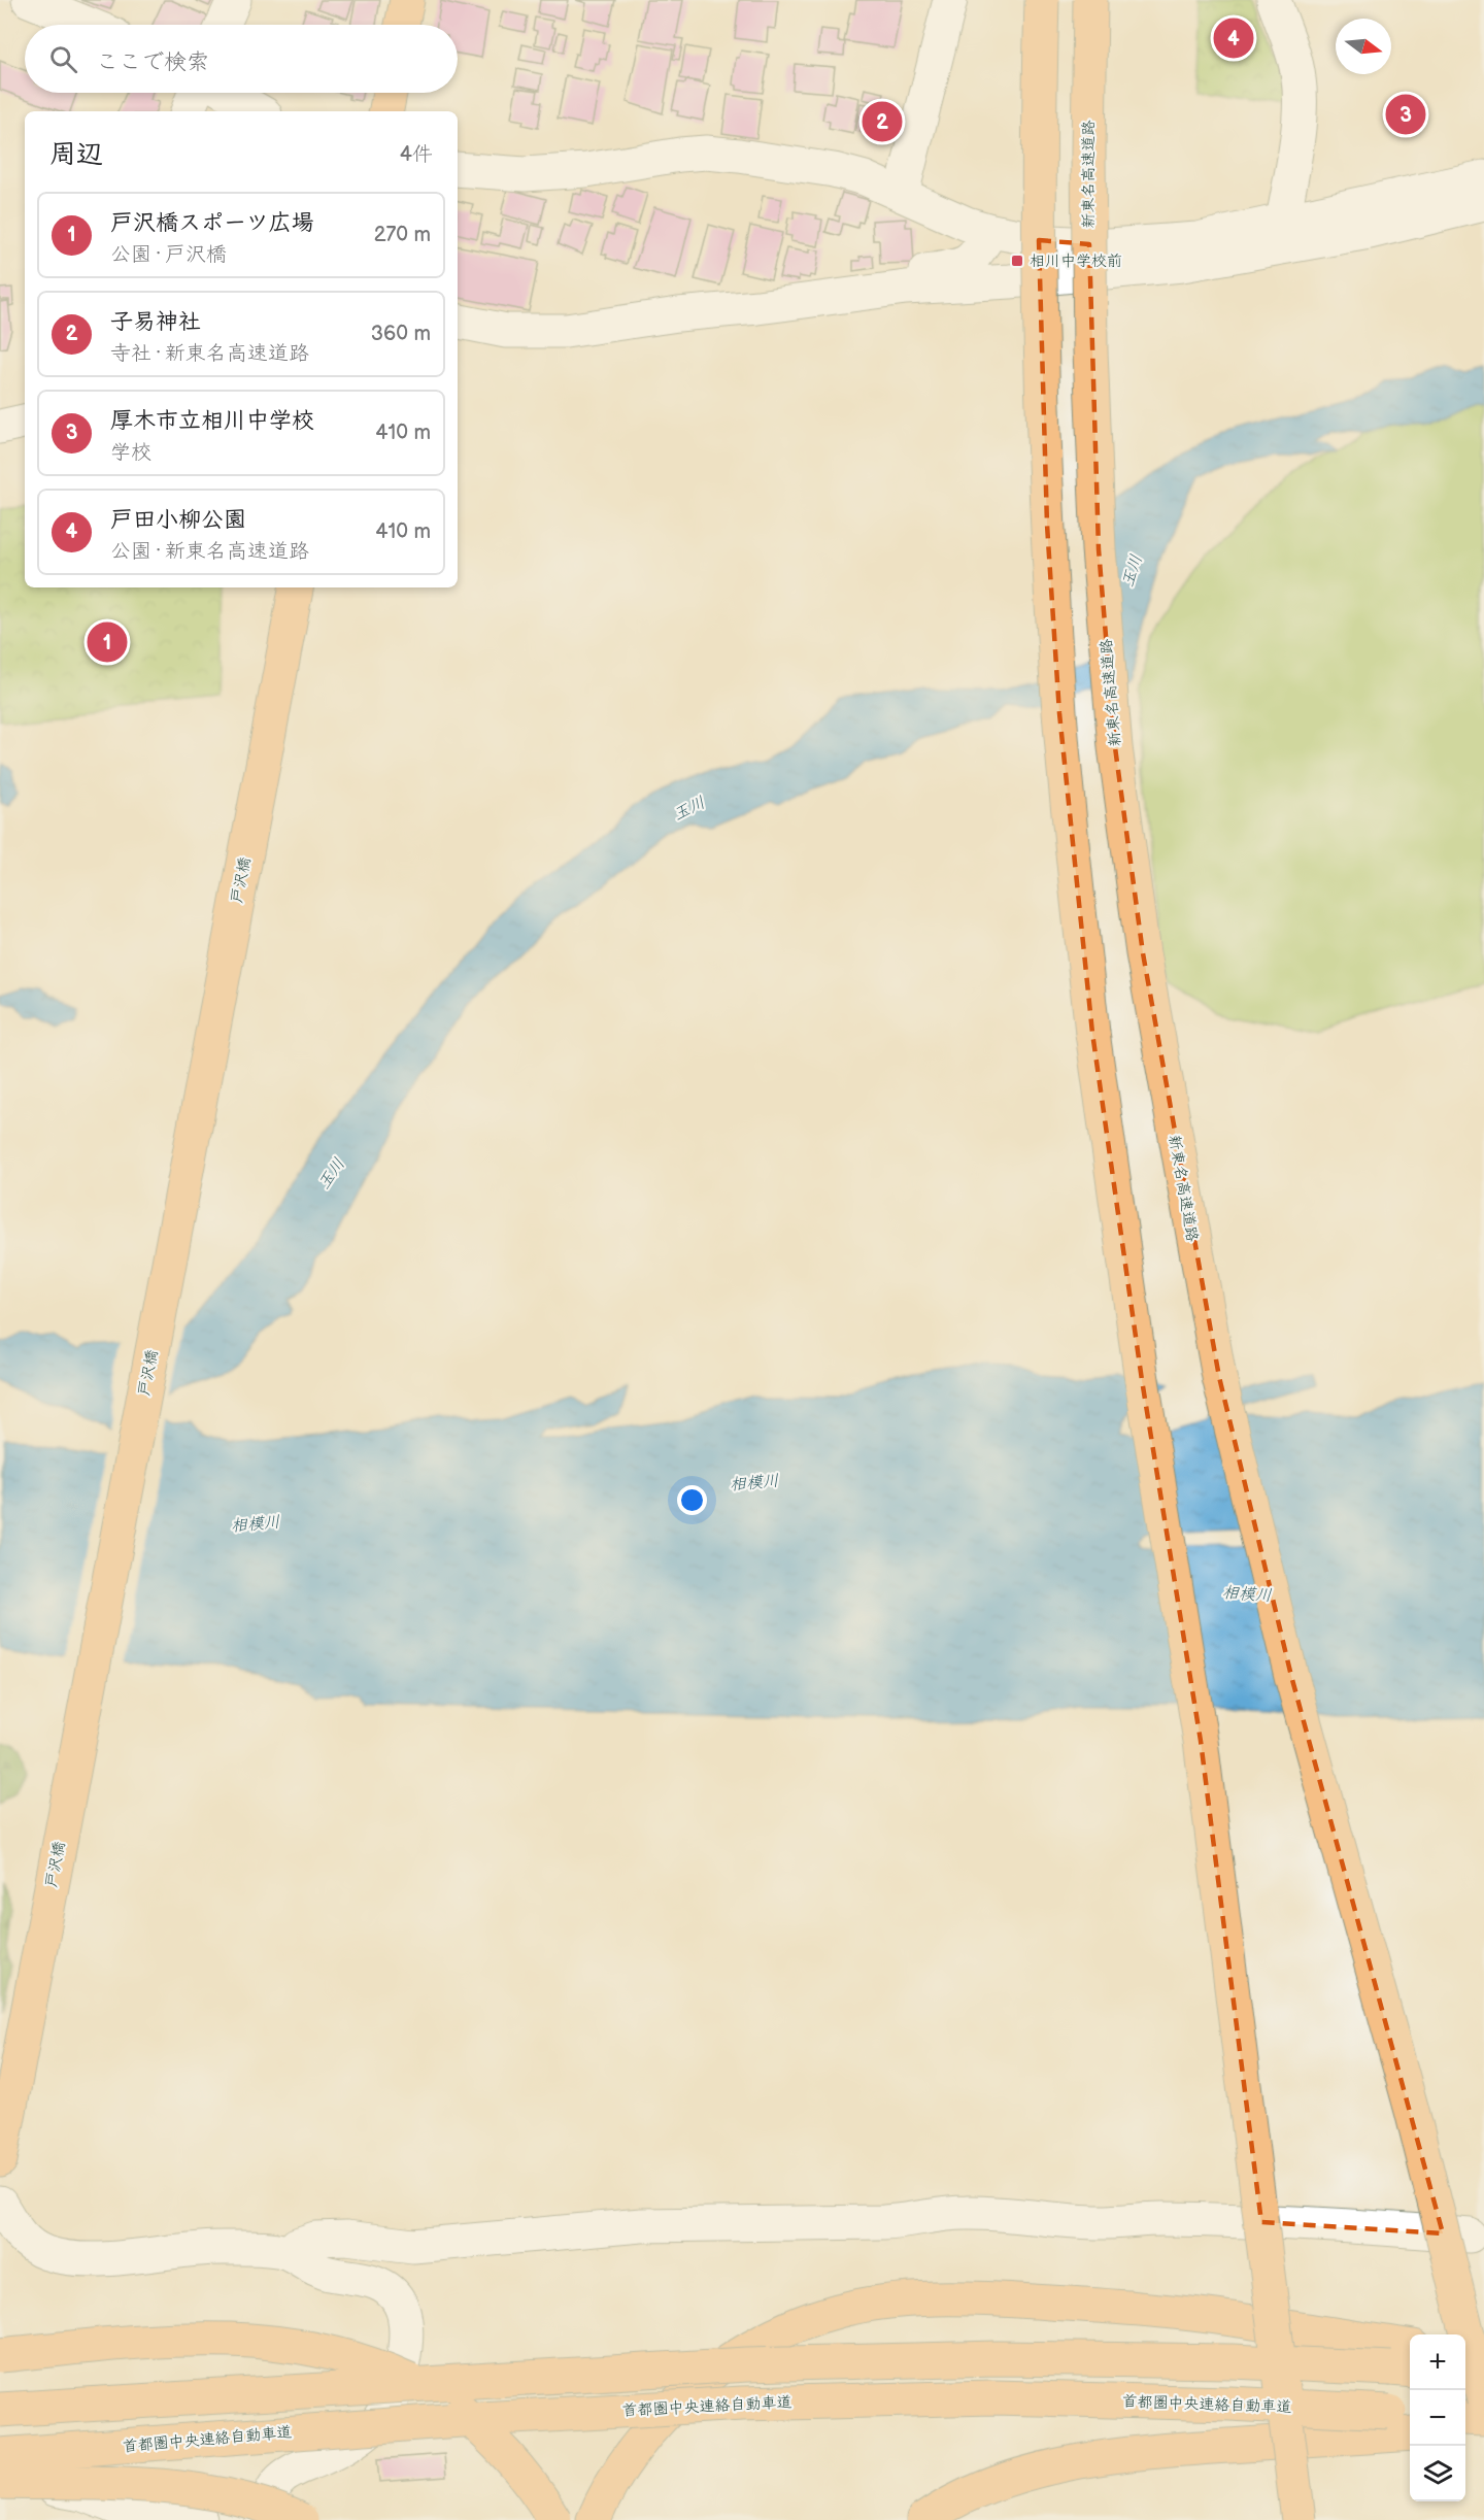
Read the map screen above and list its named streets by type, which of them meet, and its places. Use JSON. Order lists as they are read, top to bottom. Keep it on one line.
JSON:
{"streets":{"main road":["新東名高速道路","戸沢橋","首都圏中央連絡自動車道"]},"water":["玉川","相模川"],"places":{"transit":["相川中学校前"]},"north":"right","page":{"pins":["4","3","2","1"],"search":"ここで検索","heading":["周辺","4件"],"list":[{"mark":"1","name":"戸沢橋スポーツ広場","note":"公園 · 戸沢橋","value":"270 m"},{"mark":"2","name":"子易神社","note":"寺社 · 新東名高速道路","value":"360 m"},{"mark":"3","name":"厚木市立相川中学校","note":"学校","value":"410 m"},{"mark":"4","name":"戸田小柳公園","note":"公園 · 新東名高速道路","value":"410 m"}],"map_buttons":["+","−"]}}
